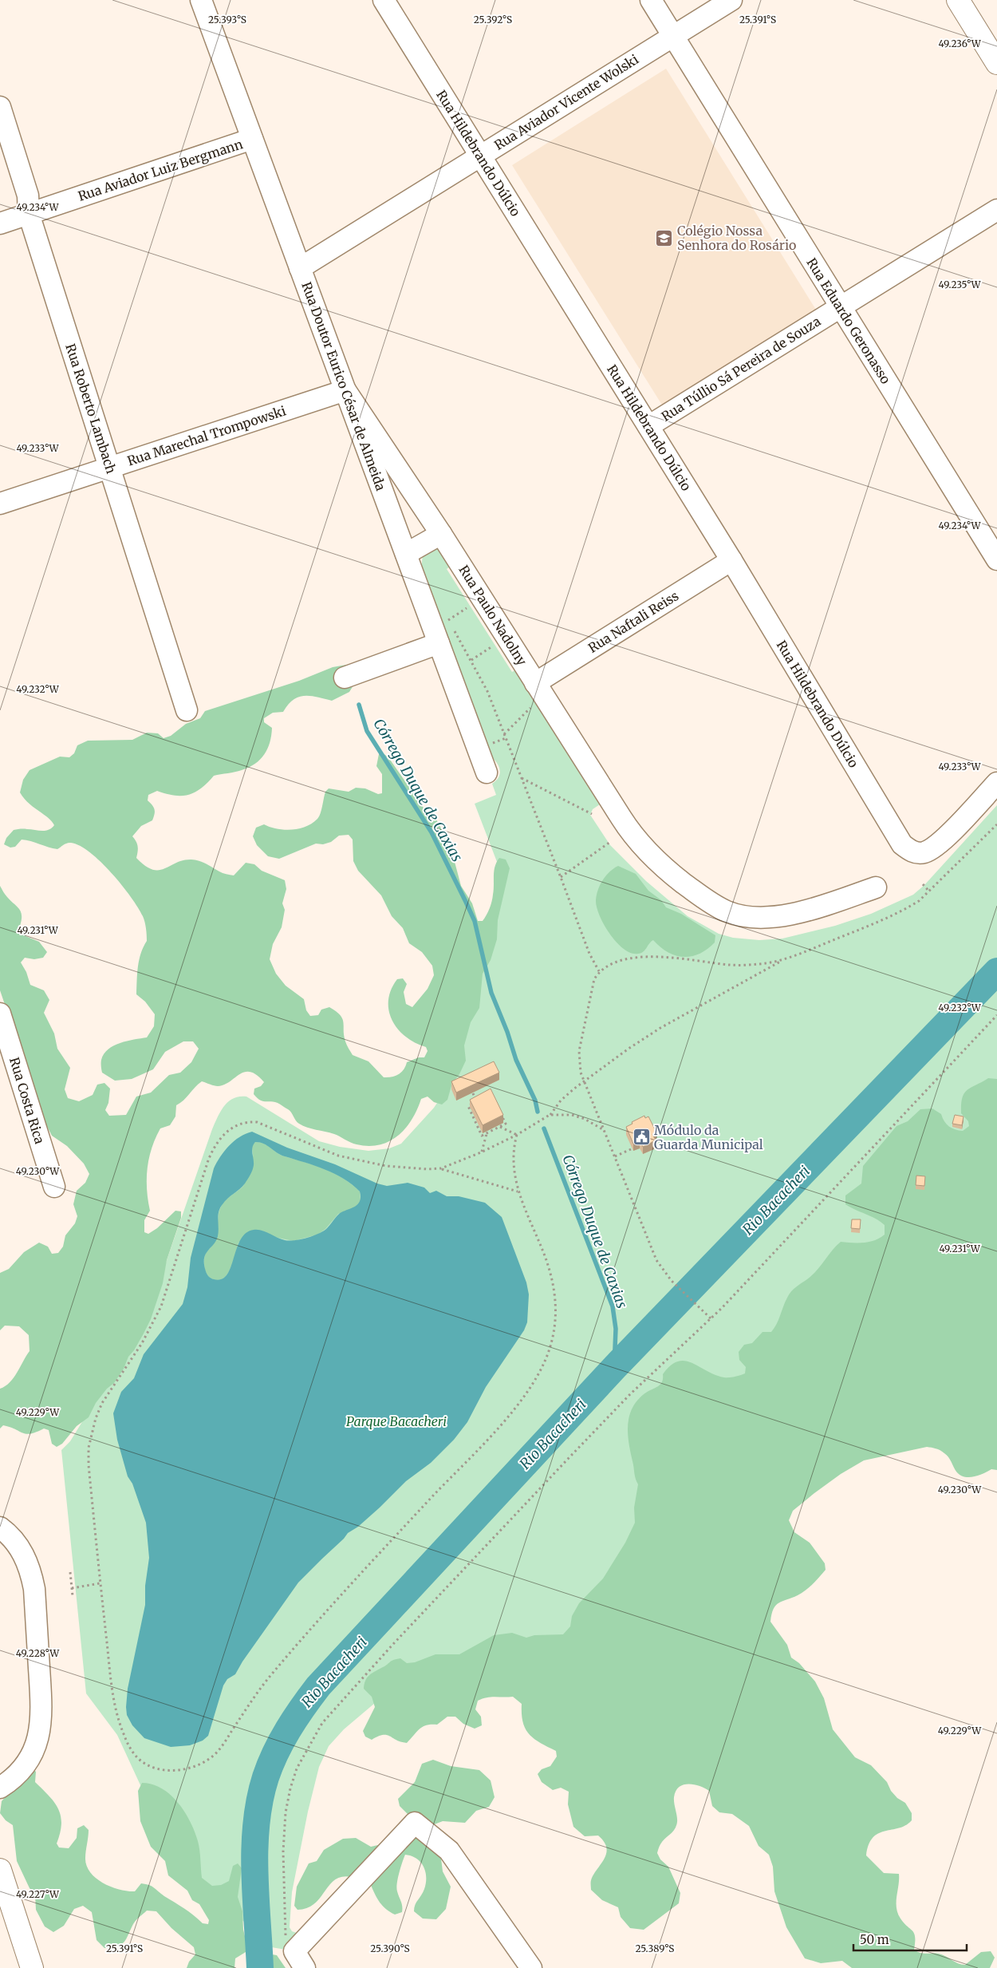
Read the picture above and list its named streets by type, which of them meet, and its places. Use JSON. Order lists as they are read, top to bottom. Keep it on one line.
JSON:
{"streets":{"street":["Rua Aviador Vicente Wolski","Rua Hildebrando Dúlcio","Rua Aviador Luiz Bergmann","Rua Eduardo Geronasso","Rua Túllio Sá Pereira de Souza","Rua Doutor Eurico César de Almeida","Rua Roberto Lambach","Rua Marechal Trompowski","Rua Paulo Nadolny","Rua Naftali Reiss","Rua Costa Rica"]},"crossings":[["Rua Aviador Vicente Wolski","Rua Hildebrando Dúlcio"],["Rua Aviador Vicente Wolski","Rua Eduardo Geronasso"],["Rua Aviador Vicente Wolski","Rua Doutor Eurico César de Almeida"],["Rua Hildebrando Dúlcio","Rua Túllio Sá Pereira de Souza"],["Rua Hildebrando Dúlcio","Rua Naftali Reiss"],["Rua Aviador Luiz Bergmann","Rua Doutor Eurico César de Almeida"],["Rua Aviador Luiz Bergmann","Rua Roberto Lambach"],["Rua Eduardo Geronasso","Rua Túllio Sá Pereira de Souza"],["Rua Doutor Eurico César de Almeida","Rua Marechal Trompowski"],["Rua Doutor Eurico César de Almeida","Rua Paulo Nadolny"],["Rua Roberto Lambach","Rua Marechal Trompowski"],["Rua Marechal Trompowski","Rua Paulo Nadolny"],["Rua Paulo Nadolny","Rua Naftali Reiss"]],"water":["Córrego Duque de Caxias","Rio Bacacheri"],"parks":["Parque Bacacheri"],"places":{"school or university":["Colégio Nossa Senhora do Rosário"],"public building":["Módulo da Guarda Municipal"]},"scale_bar":"50 m","coordinates":["25.393°S","25.392°S","25.391°S","49.236°W","49.234°W","49.235°W","49.233°W","49.232°W","49.231°W","49.230°W","49.229°W","49.228°W","49.227°W","25.390°S","25.389°S"]}
